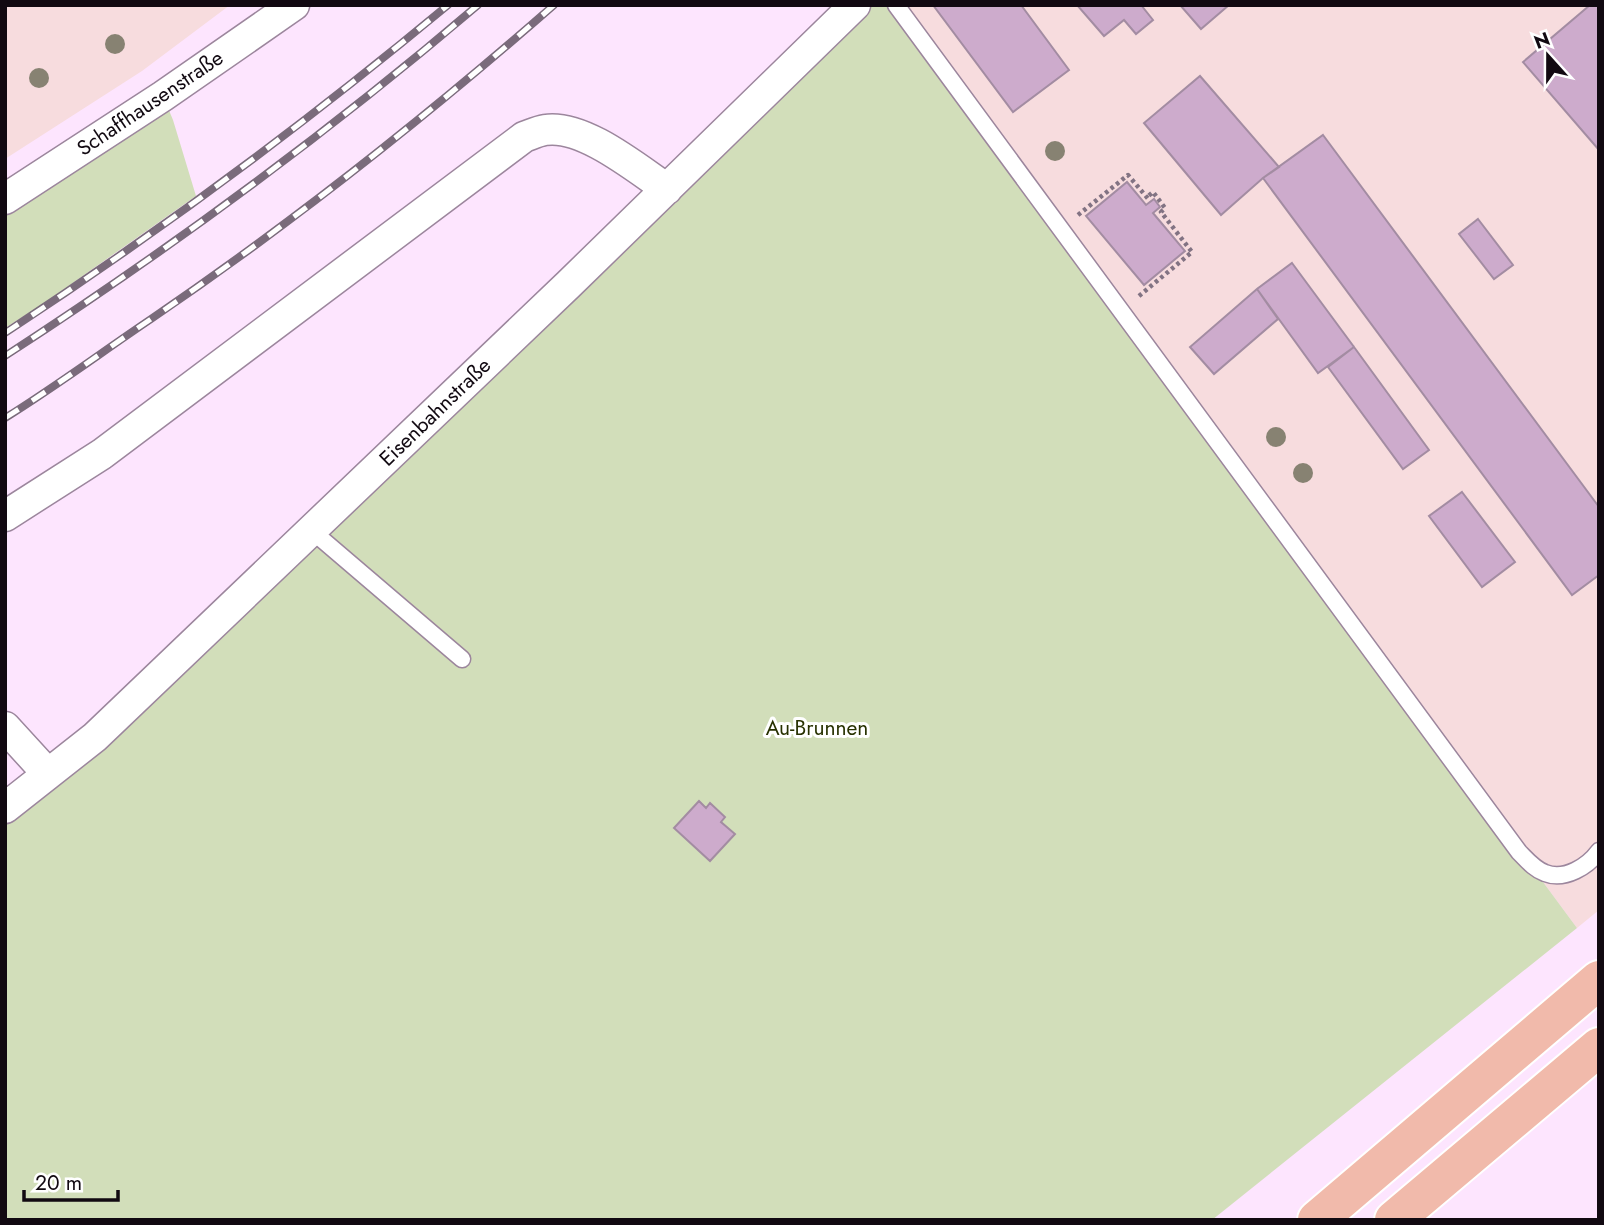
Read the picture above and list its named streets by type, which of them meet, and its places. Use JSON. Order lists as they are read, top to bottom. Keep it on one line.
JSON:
{"streets":{"street":["Schaffhausenstraße","Eisenbahnstraße"]},"parks":["Au-Brunnen"],"scale_bar":"20 m","north":"top"}
